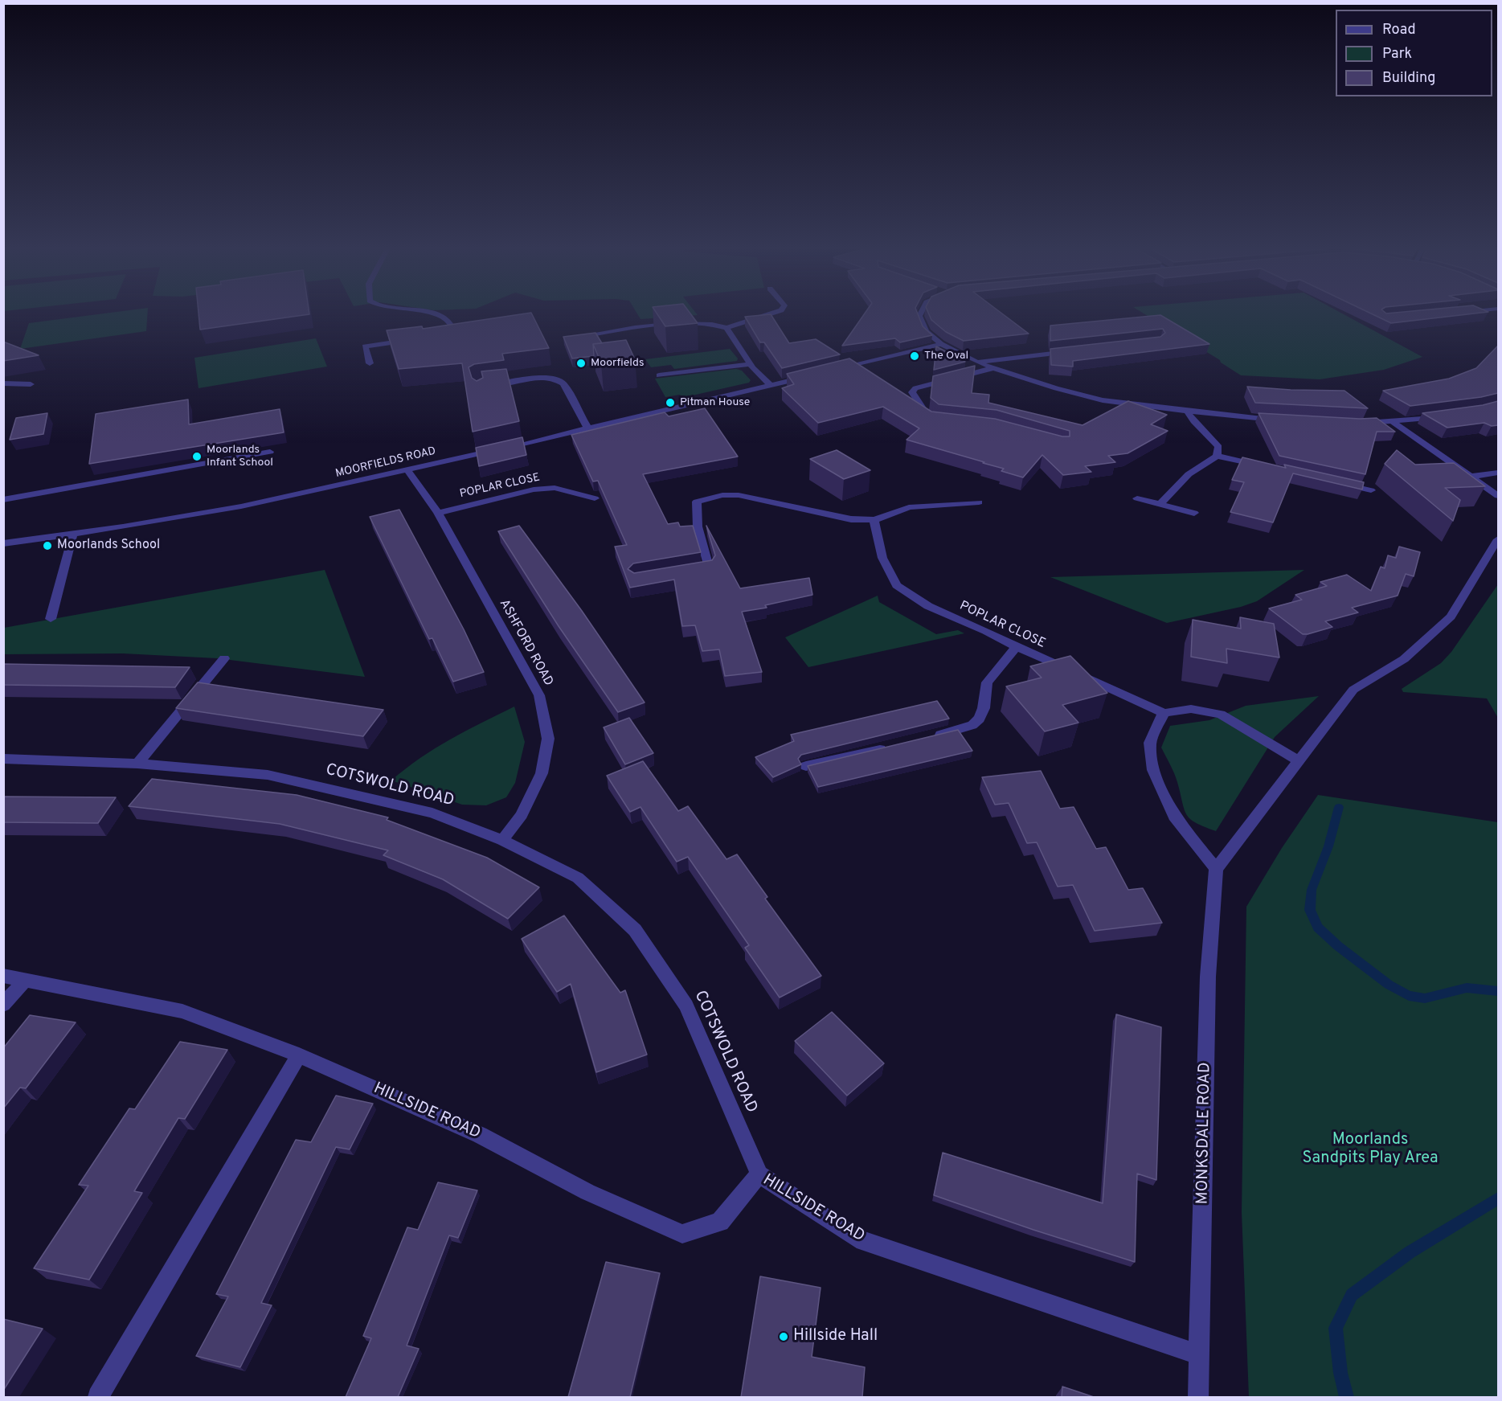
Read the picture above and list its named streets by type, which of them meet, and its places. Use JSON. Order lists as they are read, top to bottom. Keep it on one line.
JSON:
{"streets":{"street":["MOORFIELDS ROAD","POPLAR CLOSE","ASHFORD ROAD","COTSWOLD ROAD","HILLSIDE ROAD","MONKSDALE ROAD"]},"crossings":[["MOORFIELDS ROAD","ASHFORD ROAD"],["POPLAR CLOSE","ASHFORD ROAD"],["ASHFORD ROAD","COTSWOLD ROAD"],["COTSWOLD ROAD","HILLSIDE ROAD"],["HILLSIDE ROAD","MONKSDALE ROAD"]],"parks":["Moorlands Sandpits Play Area"],"places":["The Oval","Moorfields","Pitman House","Moorlands Infant School","Moorlands School","Hillside Hall"],"legend":["Road","Park","Building"]}
